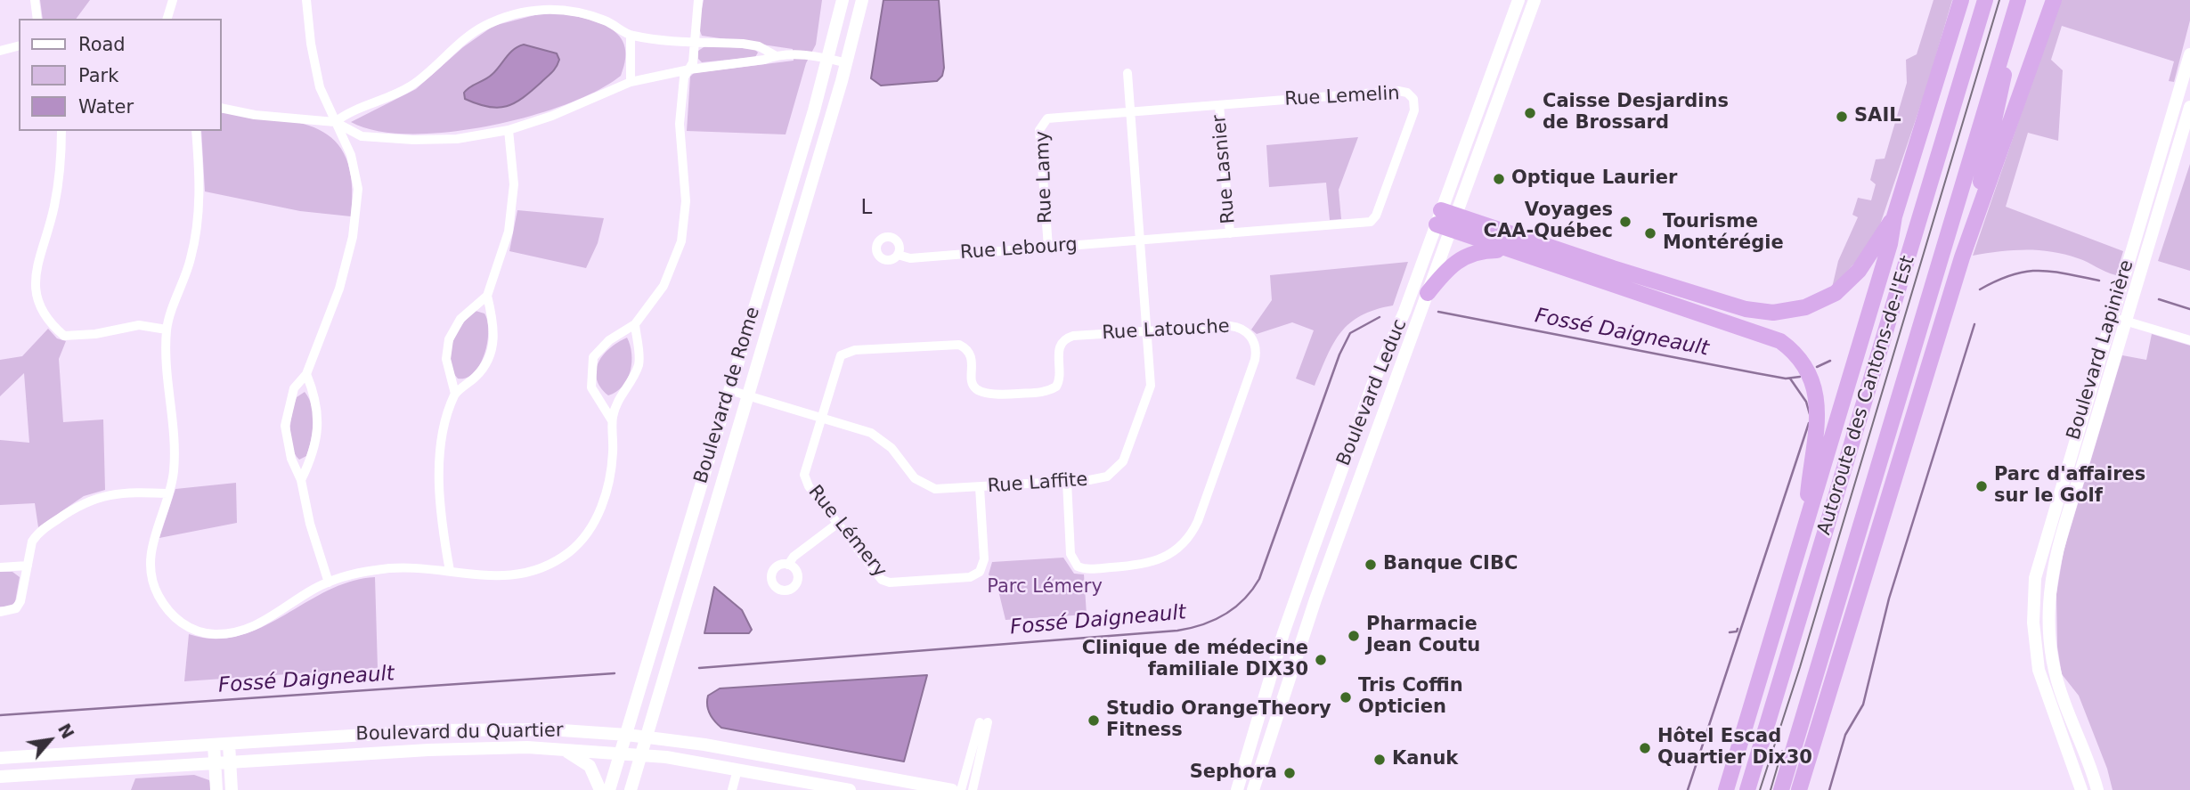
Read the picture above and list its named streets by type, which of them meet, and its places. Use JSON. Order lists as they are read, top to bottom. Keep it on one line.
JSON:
{"streets":{"highway":["Autoroute des Cantons-de-l'Est"],"main road":["Boulevard Lapinière","Boulevard Leduc","Boulevard de Rome","Boulevard du Quartier"],"street":["Rue Lemelin","Rue Lasnier","Rue Lamy","Rue Lebourg","Rue Latouche","Rue Laffite","Rue Lémery"]},"crossings":[["Rue Lemelin","Rue Lasnier"],["Rue Lemelin","Rue Lamy"],["Rue Lemelin","Rue Lebourg"],["Rue Lemelin","Rue Laffite"],["Rue Lamy","Rue Lebourg"],["Rue Lamy","Rue Laffite"],["Rue Lebourg","Rue Laffite"],["Rue Latouche","Rue Laffite"],["Rue Latouche","Rue Lémery"],["Boulevard de Rome","Rue Laffite"],["Boulevard de Rome","Boulevard du Quartier"],["Rue Laffite","Rue Lémery"]],"districts":["L"],"water":["Fossé Daigneault"],"parks":["Parc Lémery"],"places":["Caisse Desjardins de Brossard","SAIL","Optique Laurier","Voyages CAA-Québec","Tourisme Montérégie","Parc d'affaires sur le Golf","Banque CIBC","Pharmacie Jean Coutu","Clinique de médecine familiale DIX30","Tris Coffin Opticien","Studio OrangeTheory Fitness","Hôtel Escad Quartier Dix30","Kanuk","Sephora"],"legend":["Road","Park","Water"],"north":"top right"}
